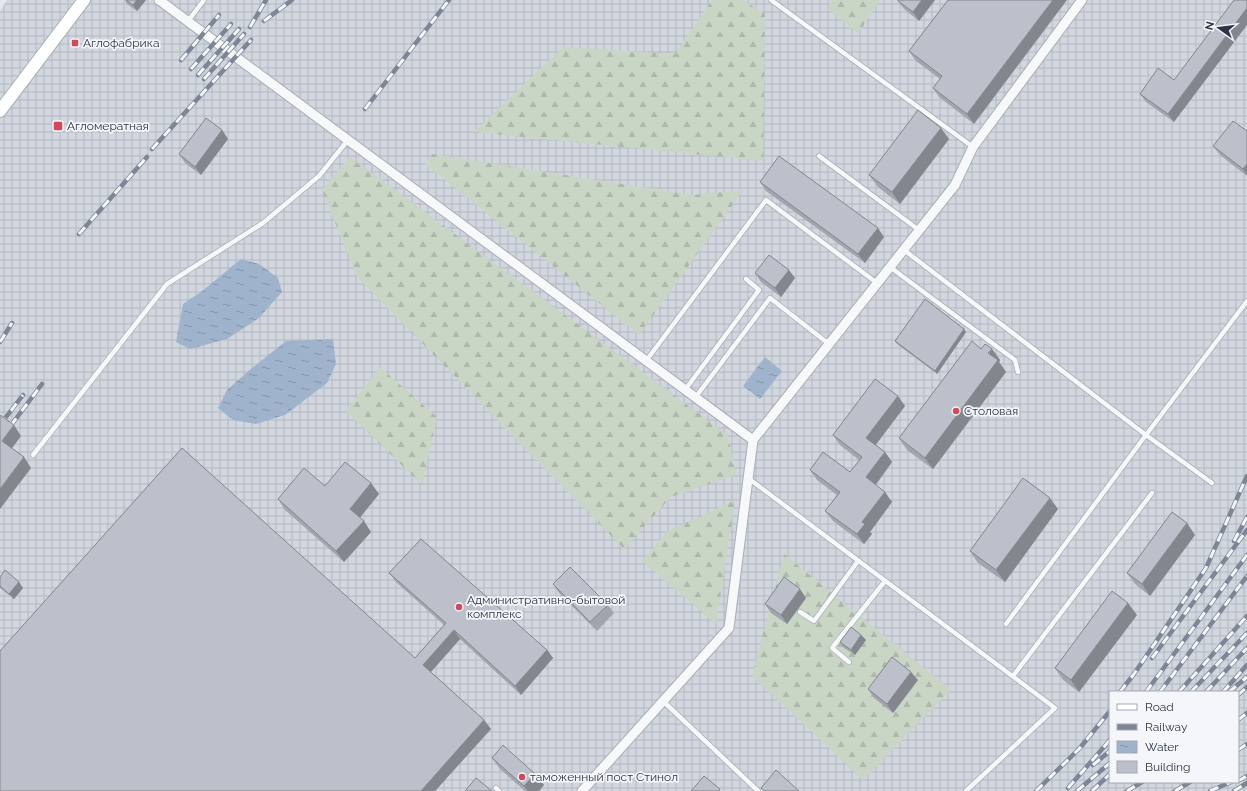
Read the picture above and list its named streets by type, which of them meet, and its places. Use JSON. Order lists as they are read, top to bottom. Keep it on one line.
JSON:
{"places":{"transit":["Аглофабрика","Агломератная"],"other":["Столовая","Административно-бытовой комплекс","таможенный пост Стинол"]},"legend":["Road","Railway","Water","Building"],"north":"left"}
